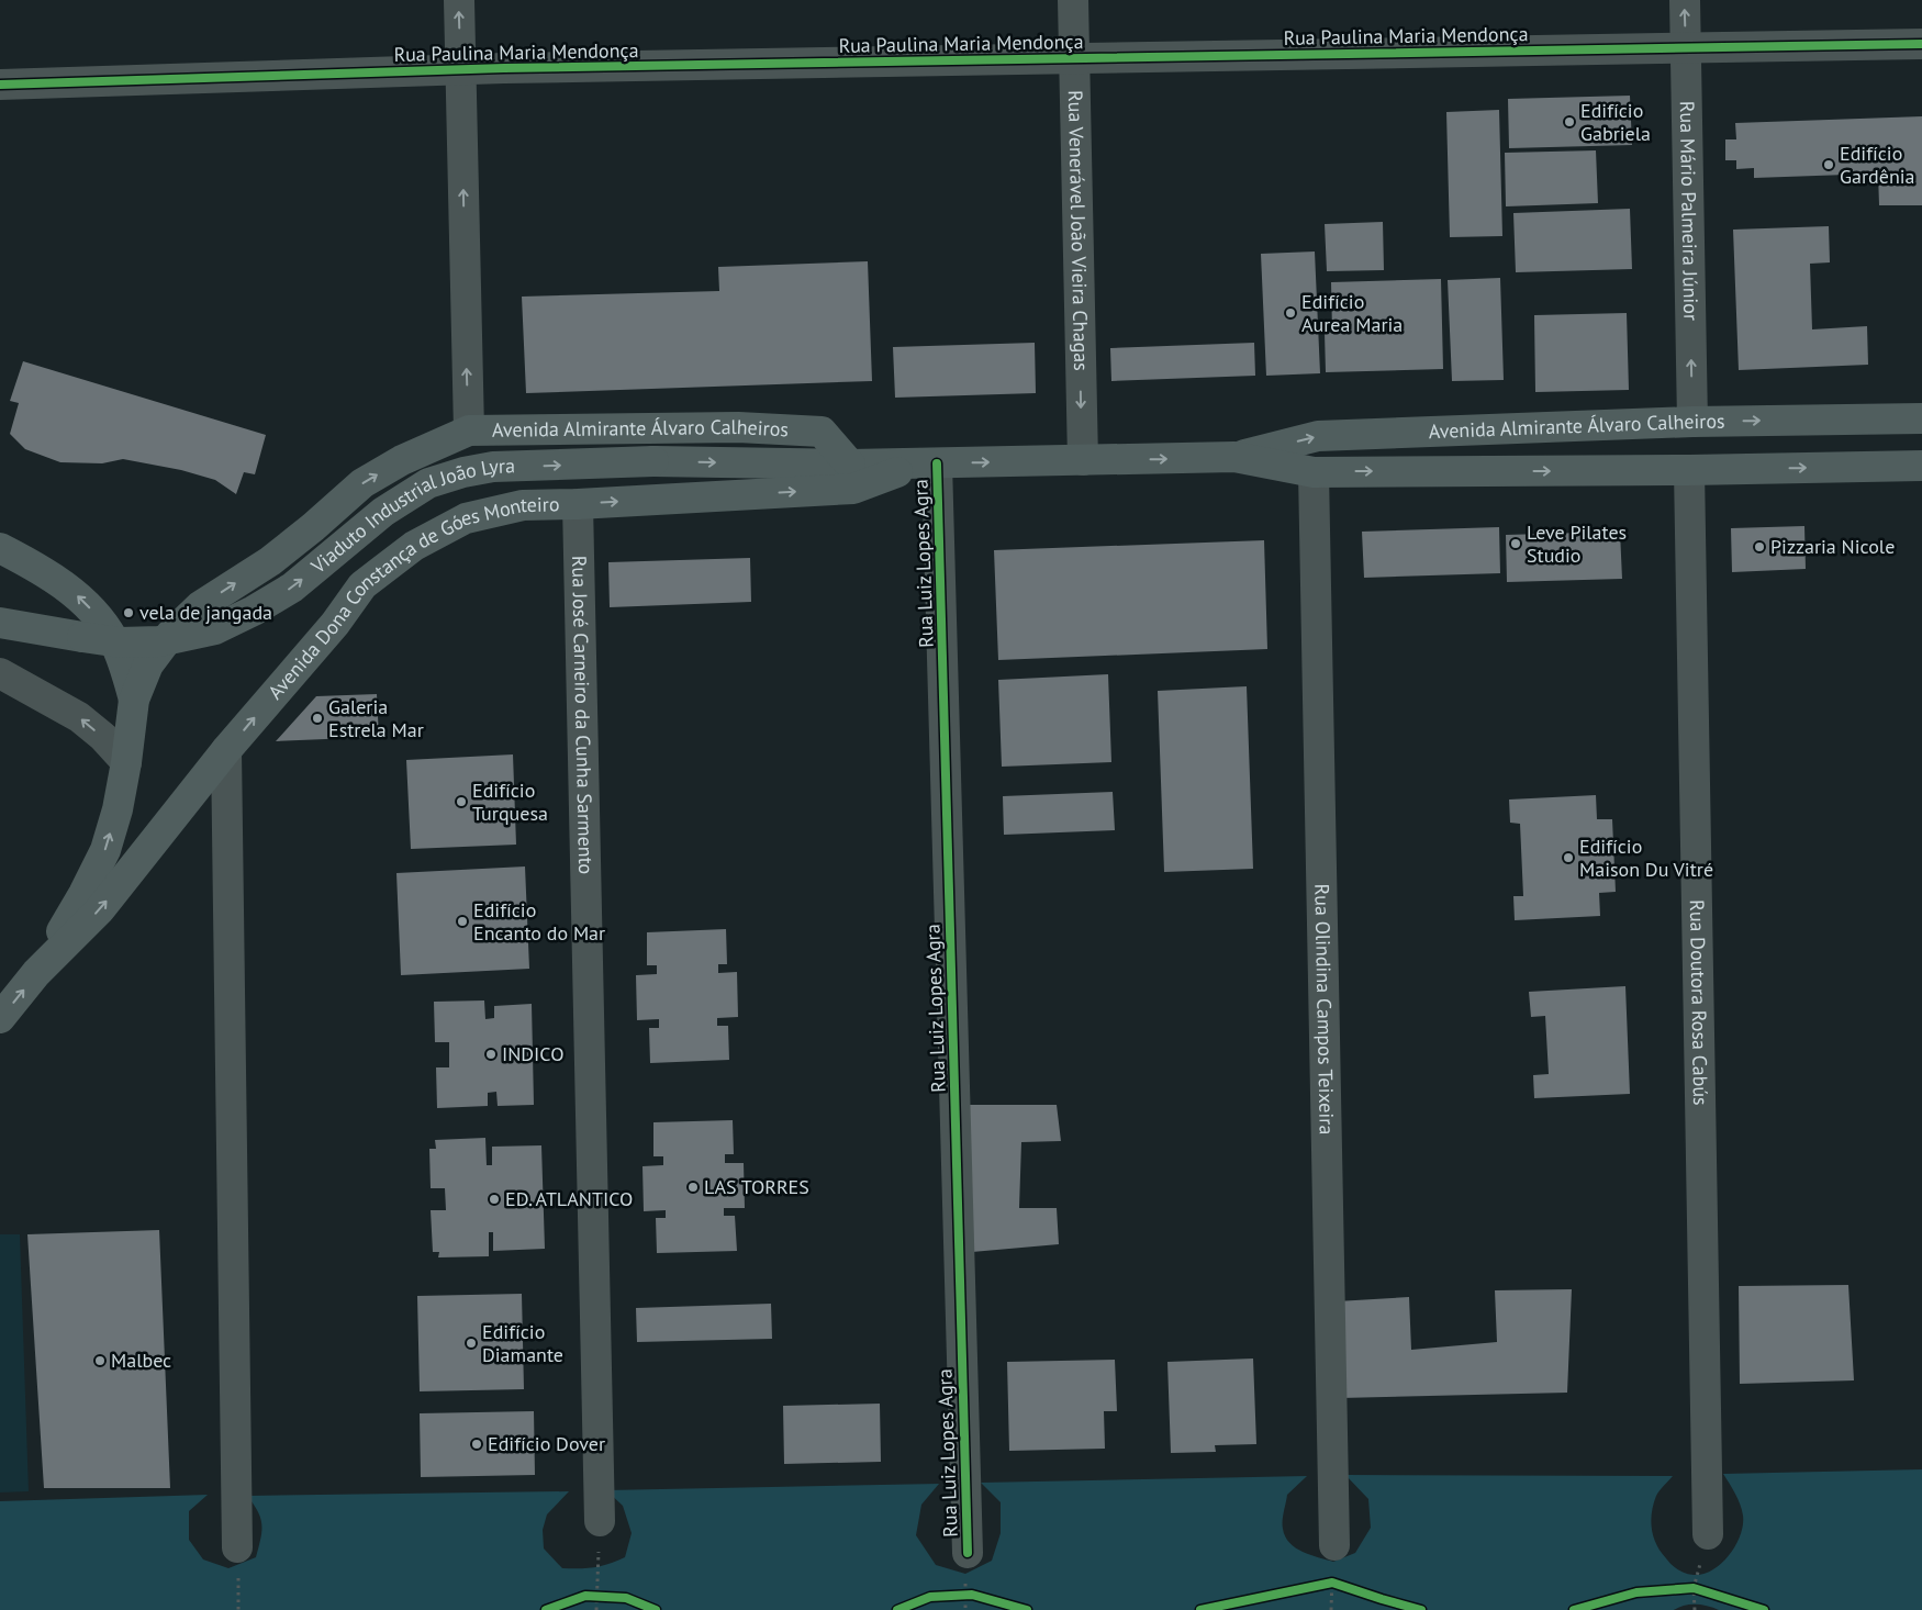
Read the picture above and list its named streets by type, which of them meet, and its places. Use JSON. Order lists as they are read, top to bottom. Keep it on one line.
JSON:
{"streets":{"main road":["Avenida Almirante Álvaro Calheiros","Viaduto Industrial João Lyra","Avenida Dona Constança de Góes Monteiro"],"street":["Rua Paulina Maria Mendonça","Rua Mário Palmeira Júnior","Rua Venerável João Vieira Chagas","Rua Luiz Lopes Agra","Rua José Carneiro da Cunha Sarmento","Rua Doutora Rosa Cabús","Rua Olindina Campos Teixeira"]},"crossings":[["Rua Paulina Maria Mendonça","Rua Mário Palmeira Júnior"],["Rua Paulina Maria Mendonça","Rua Venerável João Vieira Chagas"],["Rua Mário Palmeira Júnior","Avenida Almirante Álvaro Calheiros"],["Rua Venerável João Vieira Chagas","Avenida Almirante Álvaro Calheiros"],["Avenida Almirante Álvaro Calheiros","Viaduto Industrial João Lyra"],["Avenida Almirante Álvaro Calheiros","Rua Luiz Lopes Agra"],["Avenida Almirante Álvaro Calheiros","Avenida Dona Constança de Góes Monteiro"],["Avenida Almirante Álvaro Calheiros","Rua Doutora Rosa Cabús"],["Avenida Almirante Álvaro Calheiros","Rua Olindina Campos Teixeira"],["Rua Luiz Lopes Agra","Avenida Dona Constança de Góes Monteiro"],["Avenida Dona Constança de Góes Monteiro","Rua José Carneiro da Cunha Sarmento"]],"one_way":["Rua Mário Palmeira Júnior","Rua Venerável João Vieira Chagas","Avenida Almirante Álvaro Calheiros","Viaduto Industrial João Lyra","Avenida Dona Constança de Góes Monteiro"],"places":["Edifício Gabriela","Edifício Gardênia","Edifício Aurea Maria","Leve Pilates Studio","Pizzaria Nicole","vela de jangada","Galeria Estrela Mar","Edifício Turquesa","Edifício Maison Du Vitré","Edifício Encanto do Mar","INDICO","LAS TORRES","ED. ATLANTICO","Edifício Diamante","Malbec","Edifício Dover"]}
